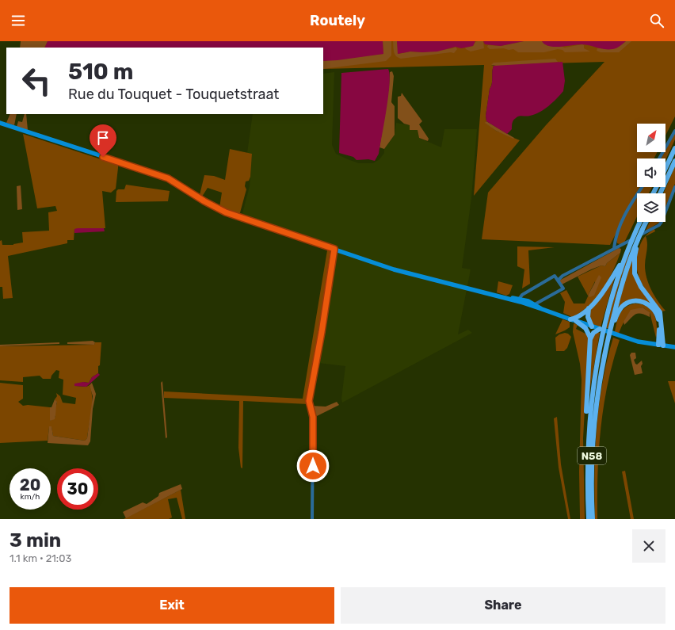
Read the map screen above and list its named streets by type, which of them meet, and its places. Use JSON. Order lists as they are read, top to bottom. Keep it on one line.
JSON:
{"streets":{"highway":["N58"]},"north":"top right","page":{"header":"Routely","turn":["510 m","Rue du Touquet - Touquetstraat"],"speed":"20 km/h","limit":"30","heading":["3 min","1.1 km · 21:03"],"buttons":["Exit","Share"]}}
